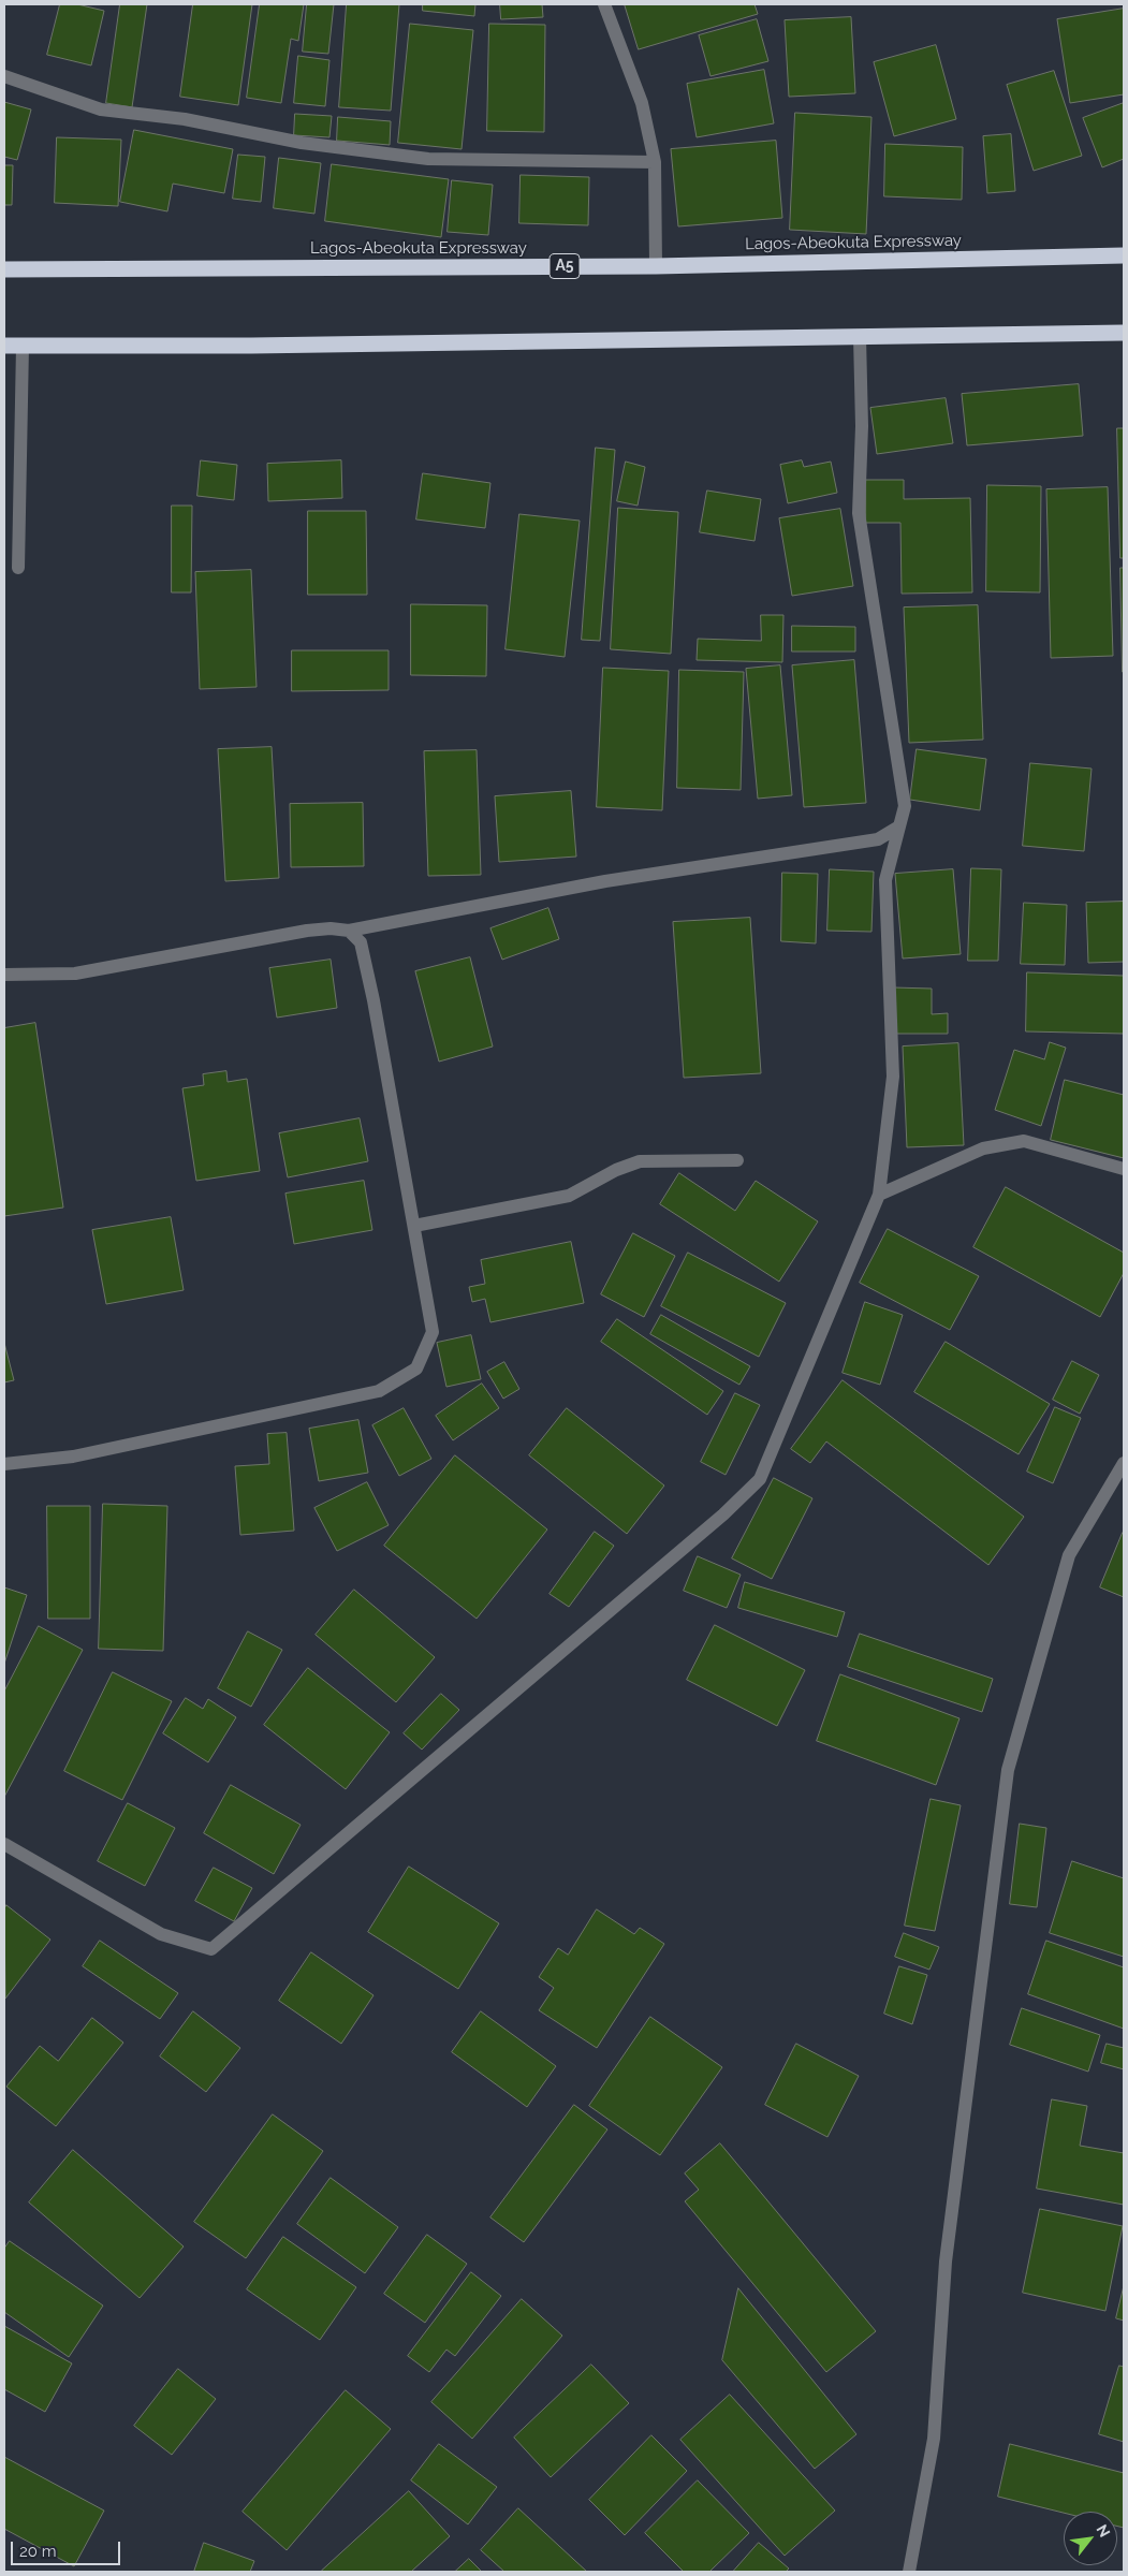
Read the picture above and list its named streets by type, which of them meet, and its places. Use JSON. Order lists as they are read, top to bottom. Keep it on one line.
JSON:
{"streets":{"highway":["Lagos-Abeokuta Expressway","A5"]},"scale_bar":"20 m","north":"top right"}
